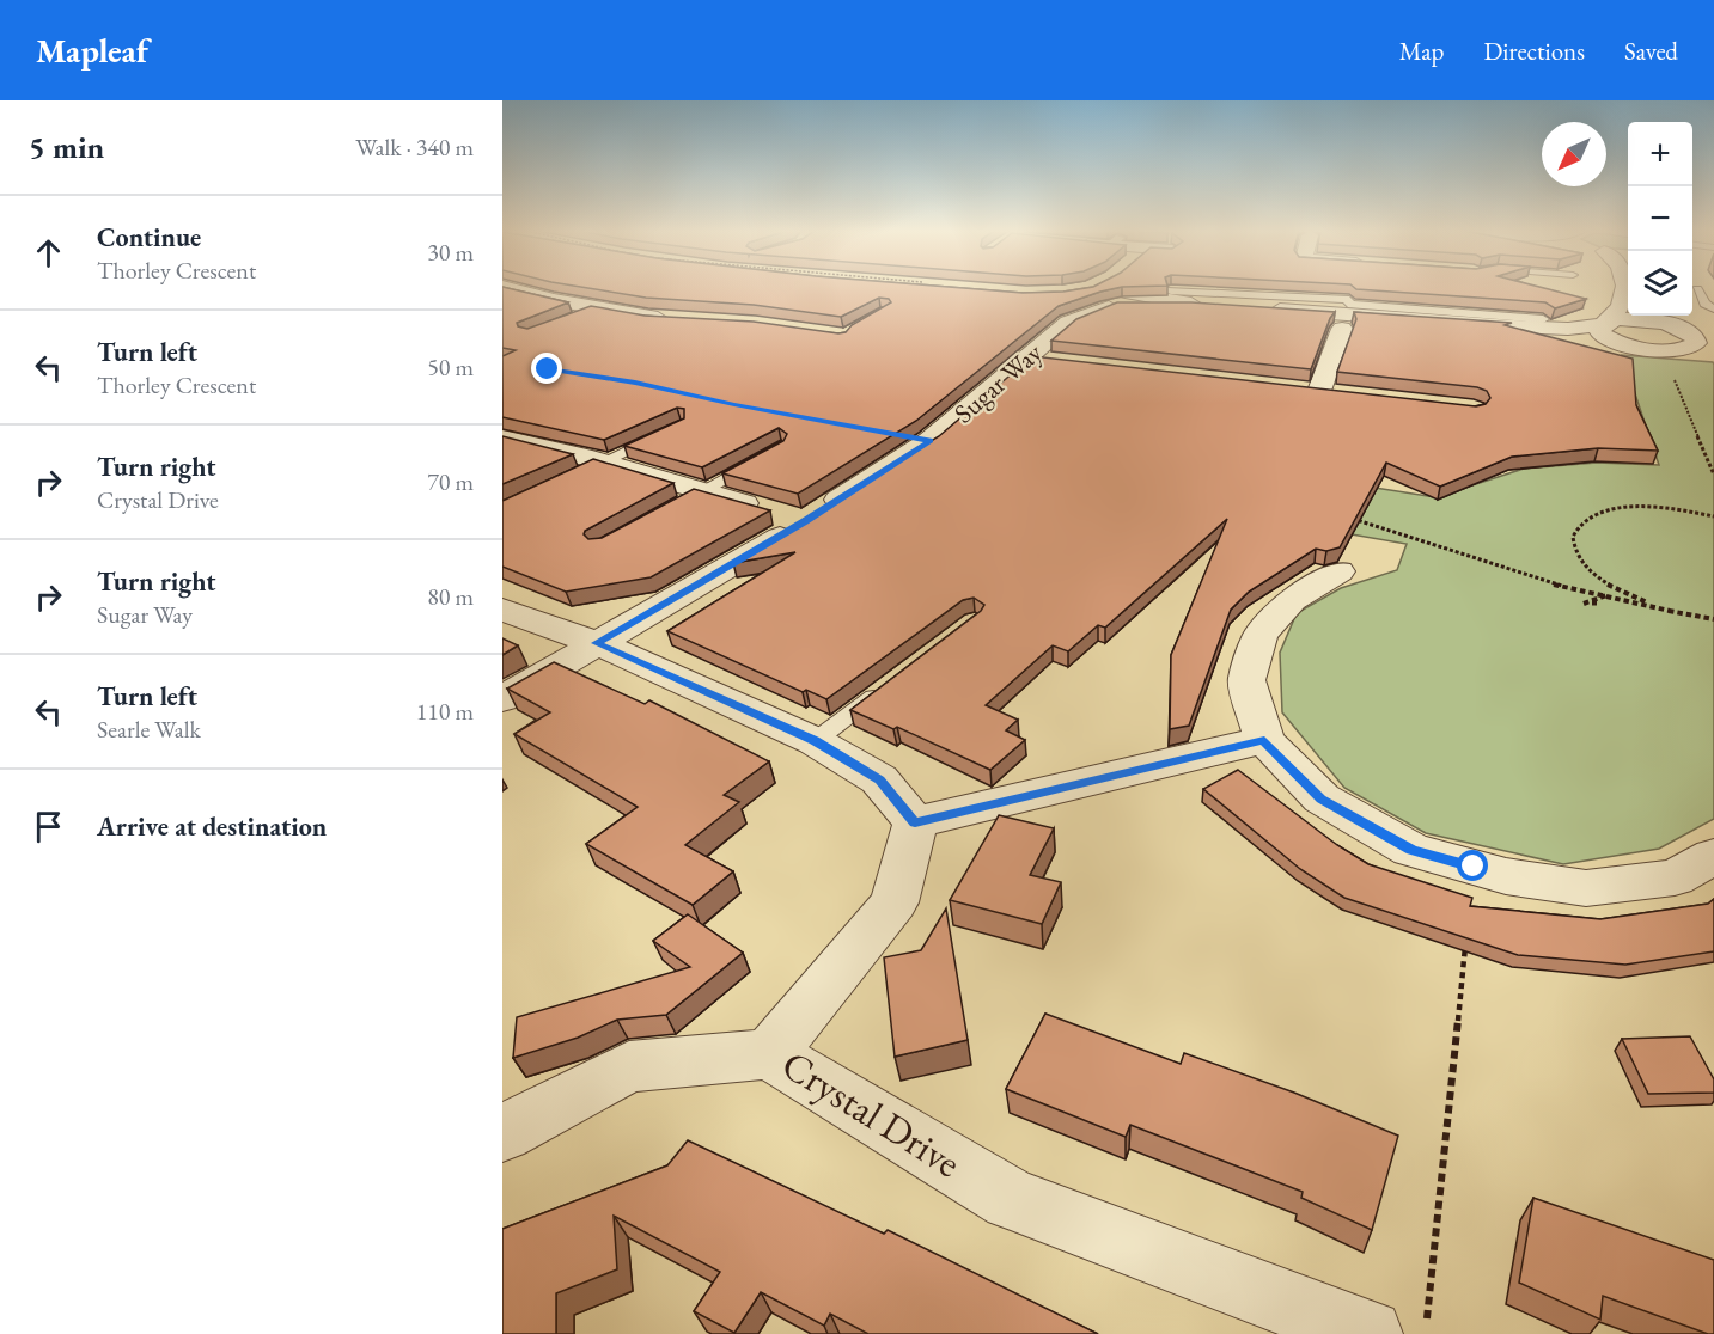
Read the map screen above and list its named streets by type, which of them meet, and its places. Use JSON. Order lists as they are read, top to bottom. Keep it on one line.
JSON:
{"streets":{"street":["Sugar Way","Crystal Drive"]},"north":"bottom left","page":{"header":"Mapleaf","nav":["Map","Directions","Saved"],"heading":["5 min","Walk · 340 m"],"map_buttons":["+","−"],"list":[["Continue","Thorley Crescent","30 m"],["Turn left","Thorley Crescent","50 m"],["Turn right","Crystal Drive","70 m"],["Turn right","Sugar Way","80 m"],["Turn left","Searle Walk","110 m"],"Arrive at destination"]}}
